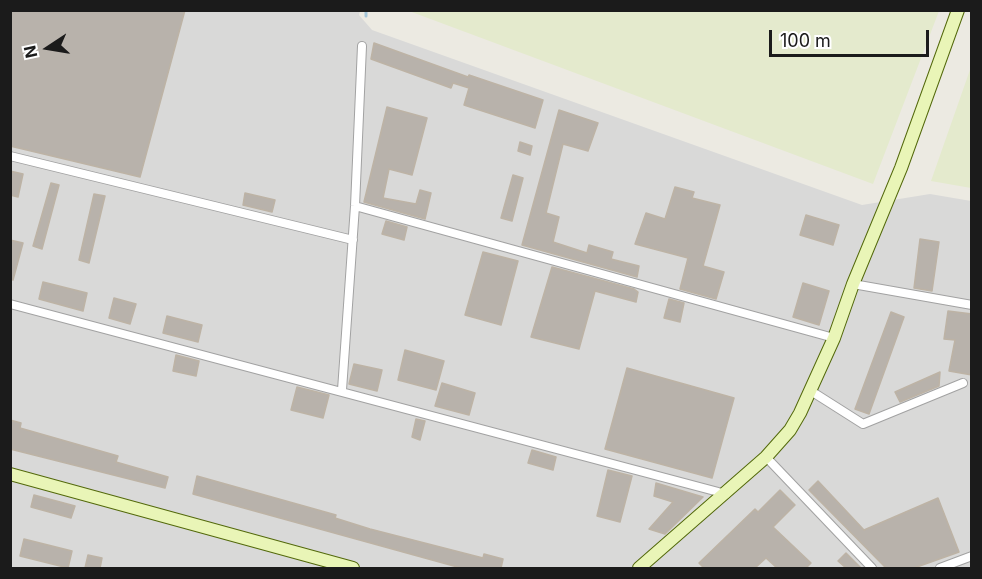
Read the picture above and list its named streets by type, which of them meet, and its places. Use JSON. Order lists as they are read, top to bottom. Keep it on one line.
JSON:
{"scale_bar":"100 m","north":"left"}
